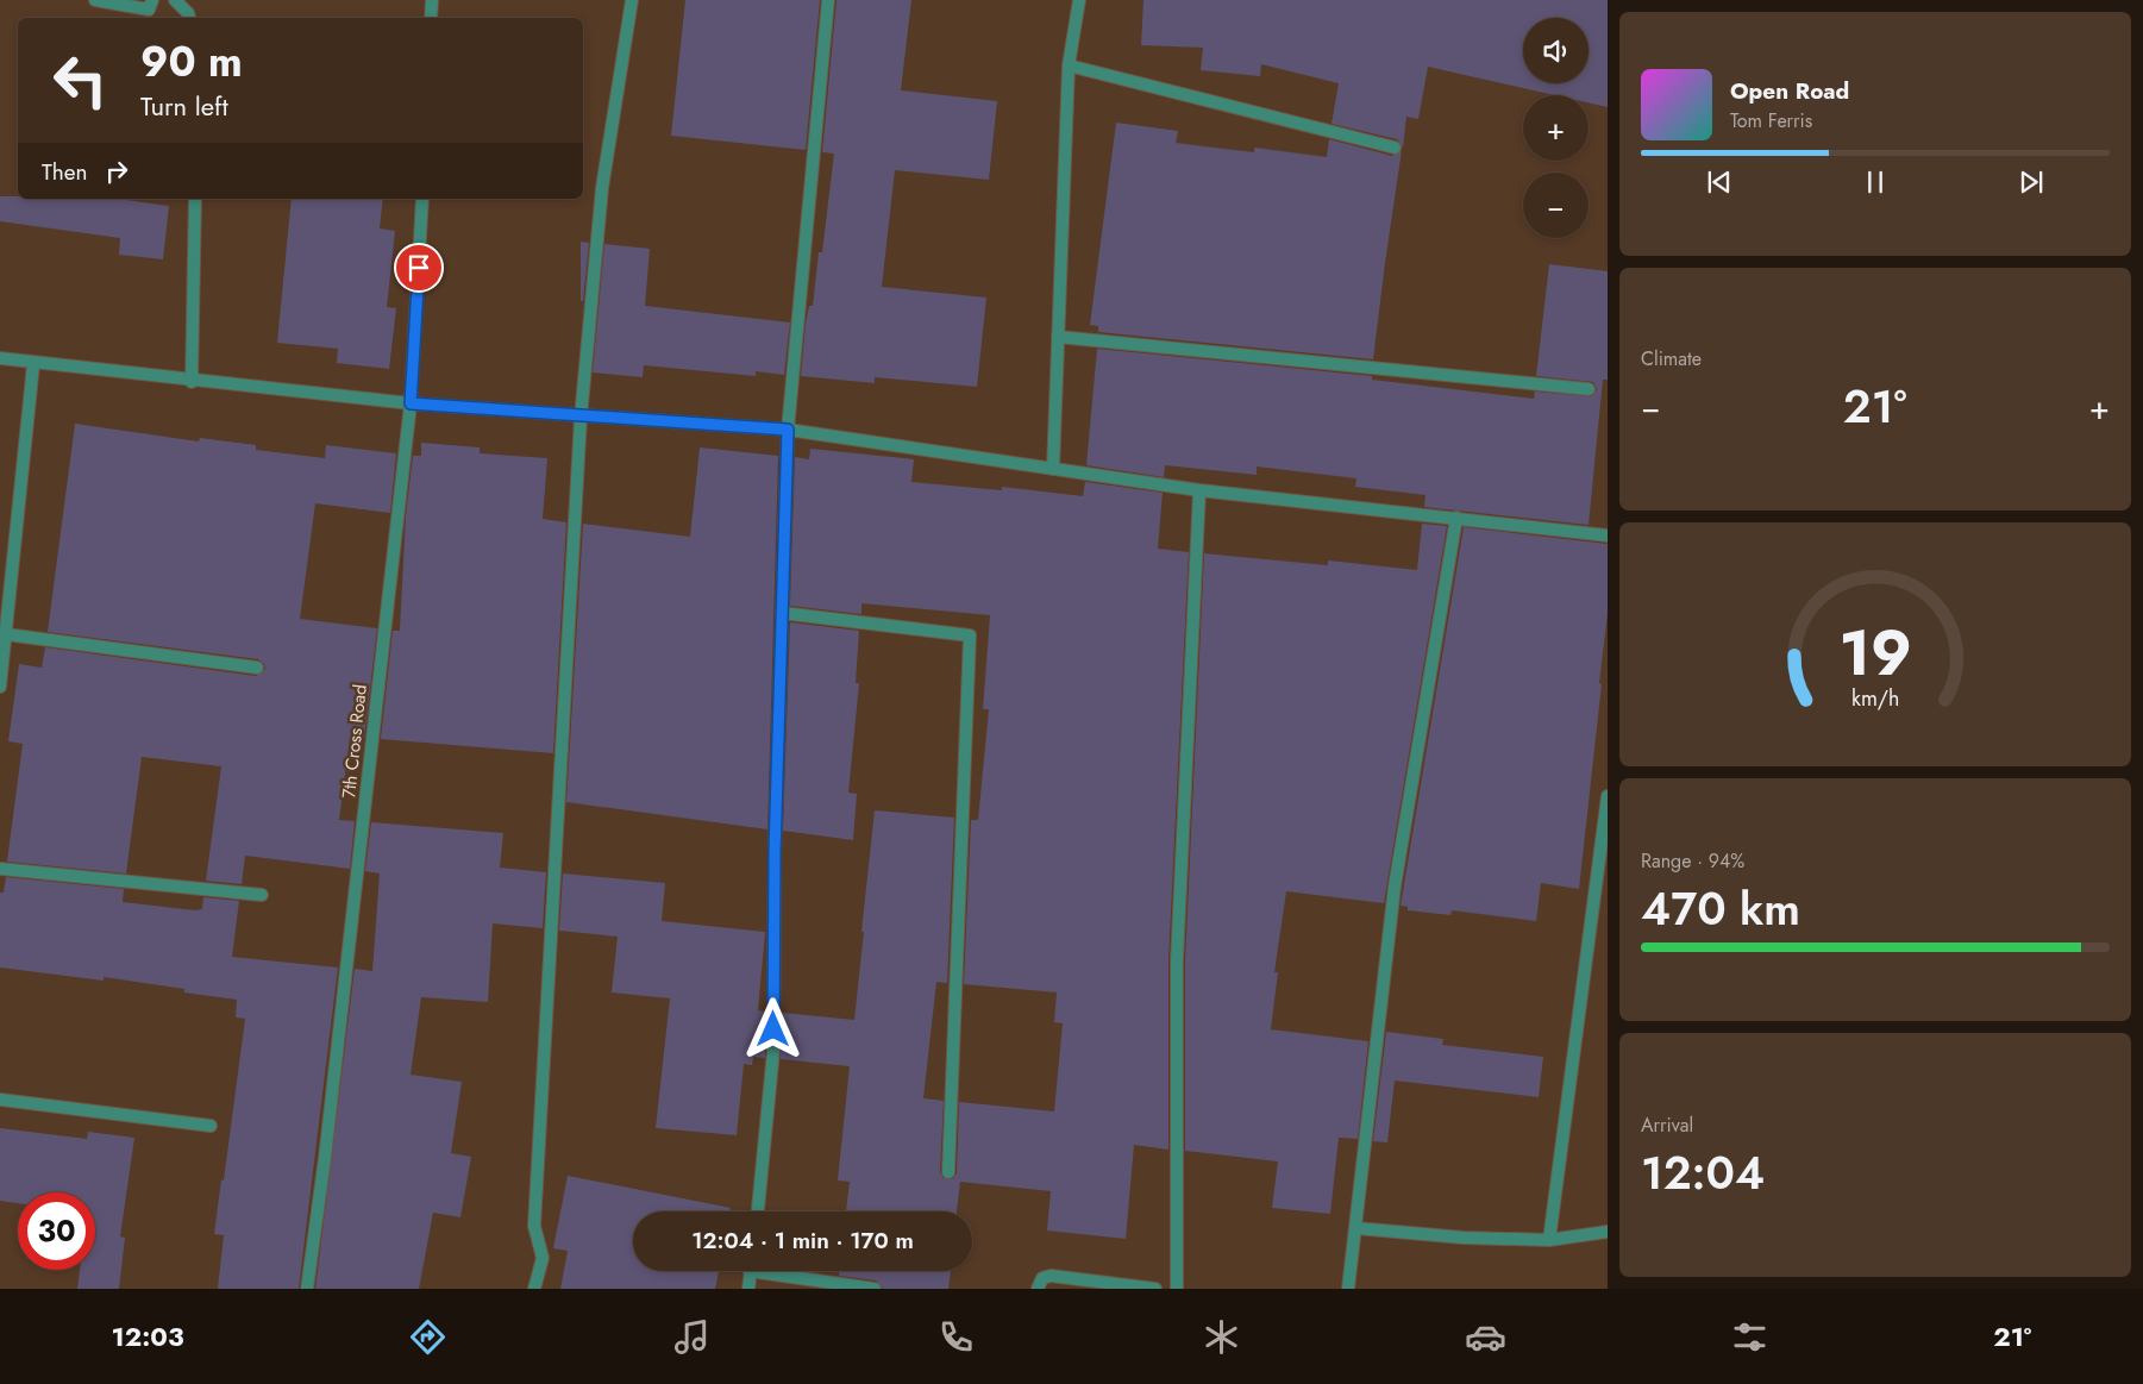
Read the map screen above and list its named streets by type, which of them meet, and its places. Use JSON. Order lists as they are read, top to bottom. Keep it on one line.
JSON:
{"streets":{"street":["7th Cross Road"]},"page":{"map_buttons":["+","−"],"turn":["90 m","Turn left"],"song":["Open Road","Tom Ferris"],"then":"Then","tile":["Climate",["Range · 94%","470 km"],["Arrival","12:04"]],"heat":["−","21°","+"],"limit":"30","trip":"12:04 · 1 min · 170 m","tabs":["12:03","21°"],"gauge":["19","km/h"]}}
